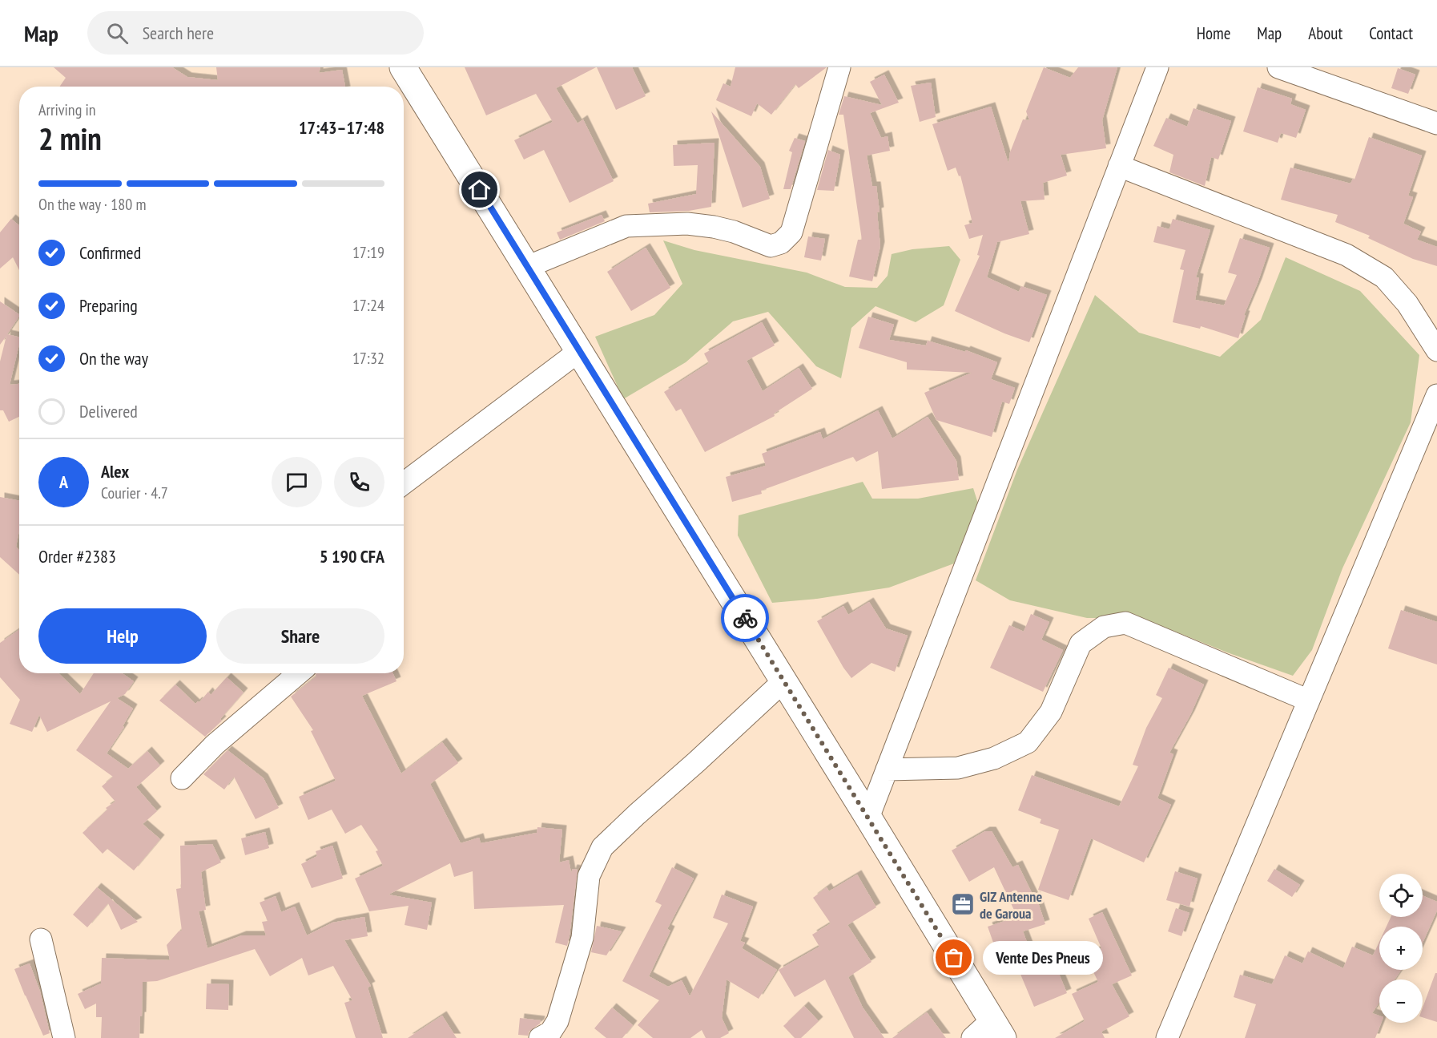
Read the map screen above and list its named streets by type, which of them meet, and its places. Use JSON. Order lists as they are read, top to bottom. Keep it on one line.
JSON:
{"places":{"office":["GIZ Antenne de Garoua"],"other":["Vente Des Pneus"]},"page":{"header":"Map","search":"Search here","nav":["Home","Map","About","Contact"],"heading":["2 min","Arriving in","17:43–17:48"],"panel":["Alex","Courier · 4.7","Order #2383","5 190 CFA"],"bar":"On the way · 180 m","list":[["Confirmed","17:19"],["Preparing","17:24"],["On the way","17:32"],"Delivered"],"round":"A","buttons":["Help","Share"],"map_buttons":["+","−"],"bubble":"Vente Des Pneus"}}
